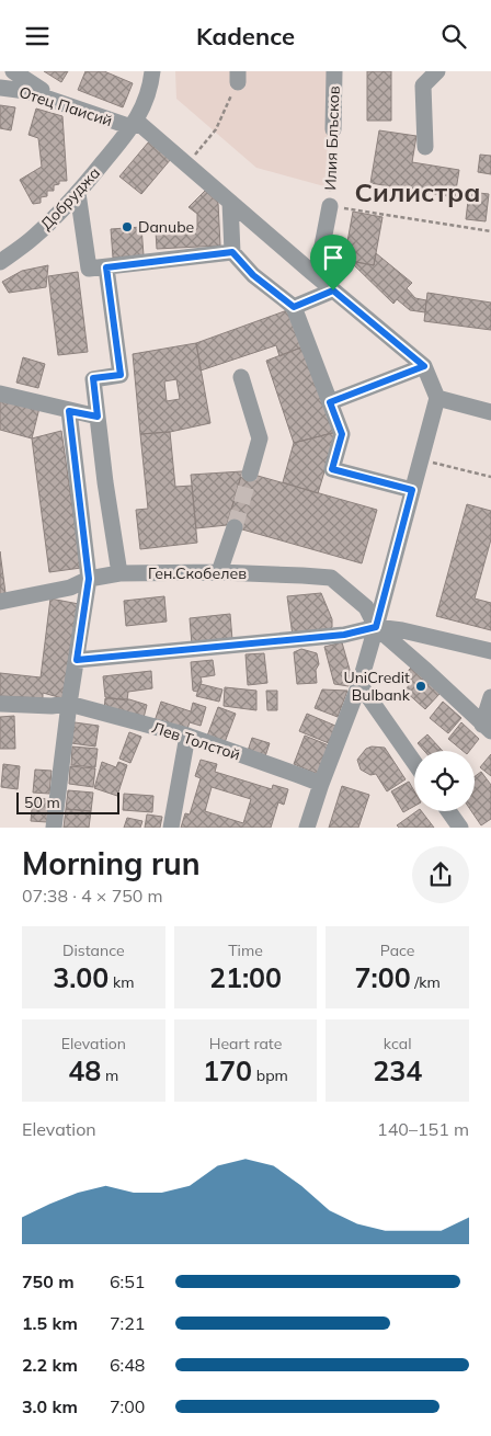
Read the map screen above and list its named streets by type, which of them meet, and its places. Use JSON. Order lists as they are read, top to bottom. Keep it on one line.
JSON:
{"streets":{"street":["Отец Паисий","Илия Блъсков","Добруджа","Ген.Скобелев","Лев Толстой"]},"crossings":[["Отец Паисий","Добруджа"]],"districts":["Силистра"],"places":["Danube","UniCredit Bulbank"],"scale_bar":"50 m","page":{"header":"Kadence","scale":"50 m","heading":["Morning run","07:38 · 4 × 750 m"],"stats":[["Distance","3.00 km"],["Time","21:00"],["Pace","7:00 /km"],["Elevation","48 m"],["Heart rate","170 bpm"],["kcal","234"]],"chart":["Elevation","140–151 m"],"list":[{"name":"750 m","note":"6:51"},{"name":"1.5 km","note":"7:21"},{"name":"2.2 km","note":"6:48"},{"name":"3.0 km","note":"7:00"}]}}
